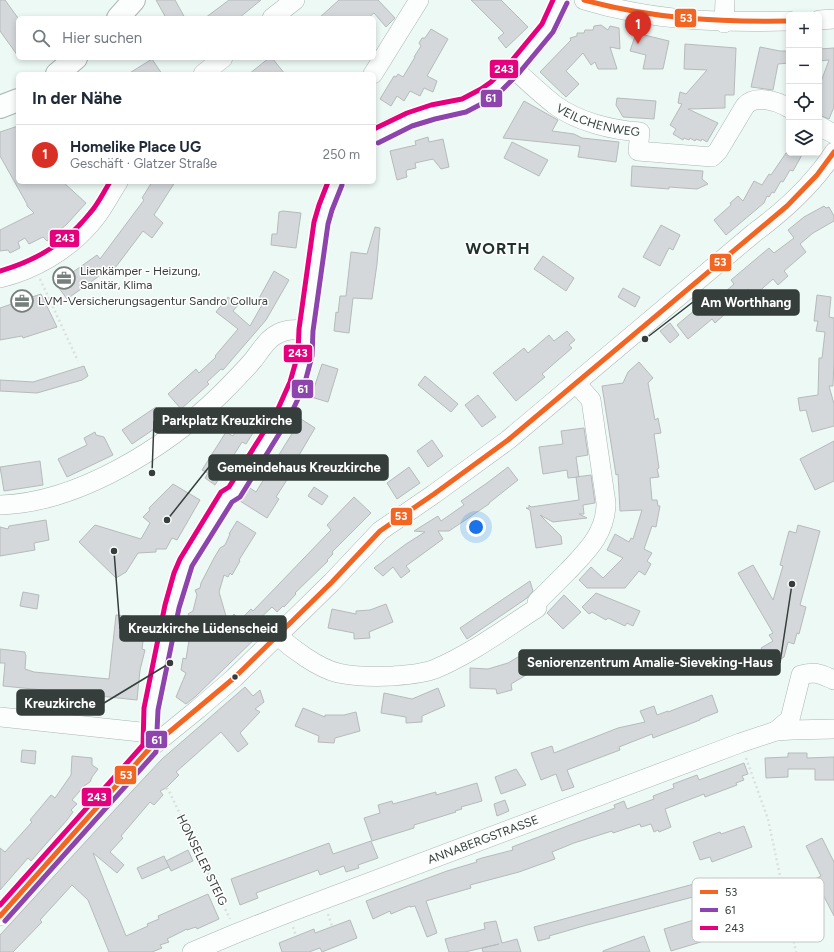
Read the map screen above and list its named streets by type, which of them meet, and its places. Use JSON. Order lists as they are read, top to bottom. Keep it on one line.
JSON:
{"streets":{"street":["VEILCHENWEG","ANNABERGSTRASSE"],"path":["HONSELER STEIG"]},"crossings":[["ANNABERGSTRASSE","HONSELER STEIG"]],"districts":["WORTH"],"places":{"office":["Lienkämper - Heizung, Sanitär, Klima","LVM-Versicherungsagentur Sandro Collura"],"other":["Am Worthhang","Parkplatz Kreuzkirche","Gemeindehaus Kreuzkirche","Kreuzkirche Lüdenscheid","Seniorenzentrum Amalie-Sieveking-Haus","Kreuzkirche"]},"lines":["transit line 53","transit line 243","transit line 61"],"legend":["53","61","243"],"page":{"pins":"1","map_buttons":["+","−"],"search":"Hier suchen","heading":"In der Nähe","list":[{"mark":"1","name":"Homelike Place UG","note":"Geschäft · Glatzer Straße","value":"250 m"}]}}
